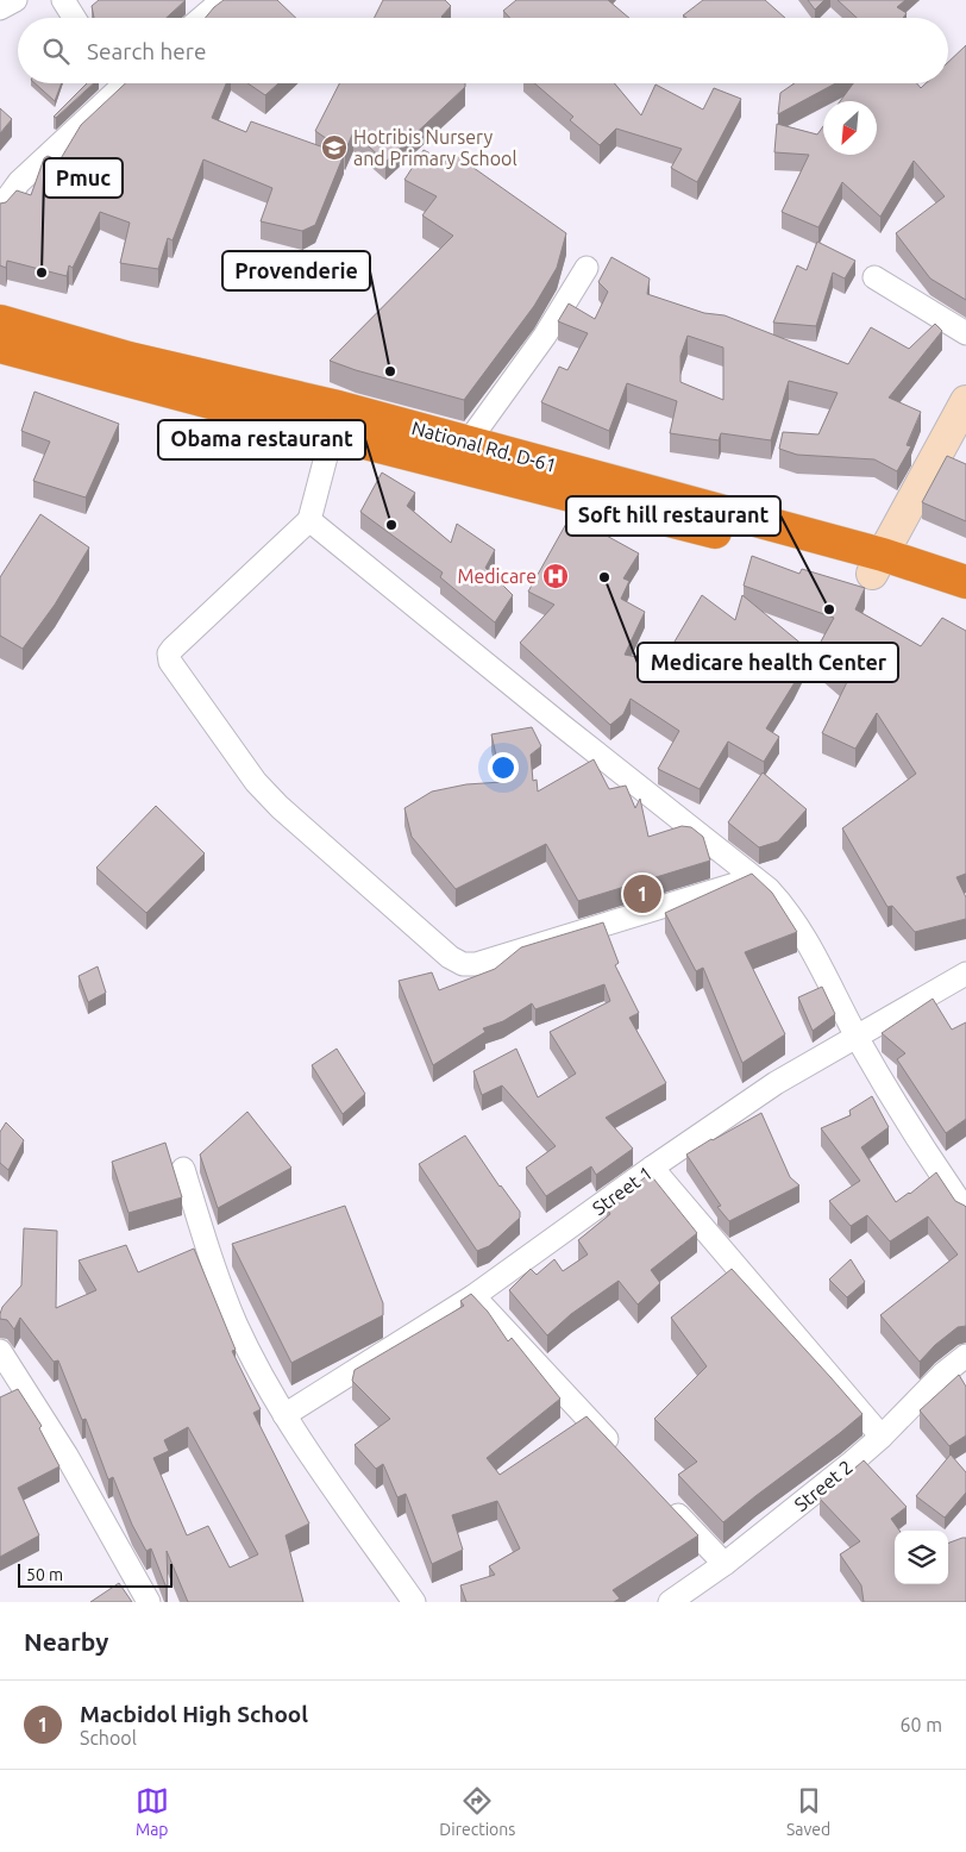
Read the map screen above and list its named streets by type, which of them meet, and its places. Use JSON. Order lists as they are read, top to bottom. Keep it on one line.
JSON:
{"streets":{"highway":["National Rd. D-61"],"street":["Street 1","Street 2"]},"places":{"school or university":["Hotribis Nursery and Primary School"],"other":["Pmuc","Provenderie","Obama restaurant","Medicare health Center","Soft hill restaurant"],"hospital":["Medicare"]},"scale_bar":"50 m","north":"bottom left","page":{"search":"Search here","pins":"1","scale":"50 m","heading":"Nearby","list":[{"mark":"1","name":"Macbidol High School","note":"School","value":"60 m"}],"nav":["Map","Directions","Saved"]}}
